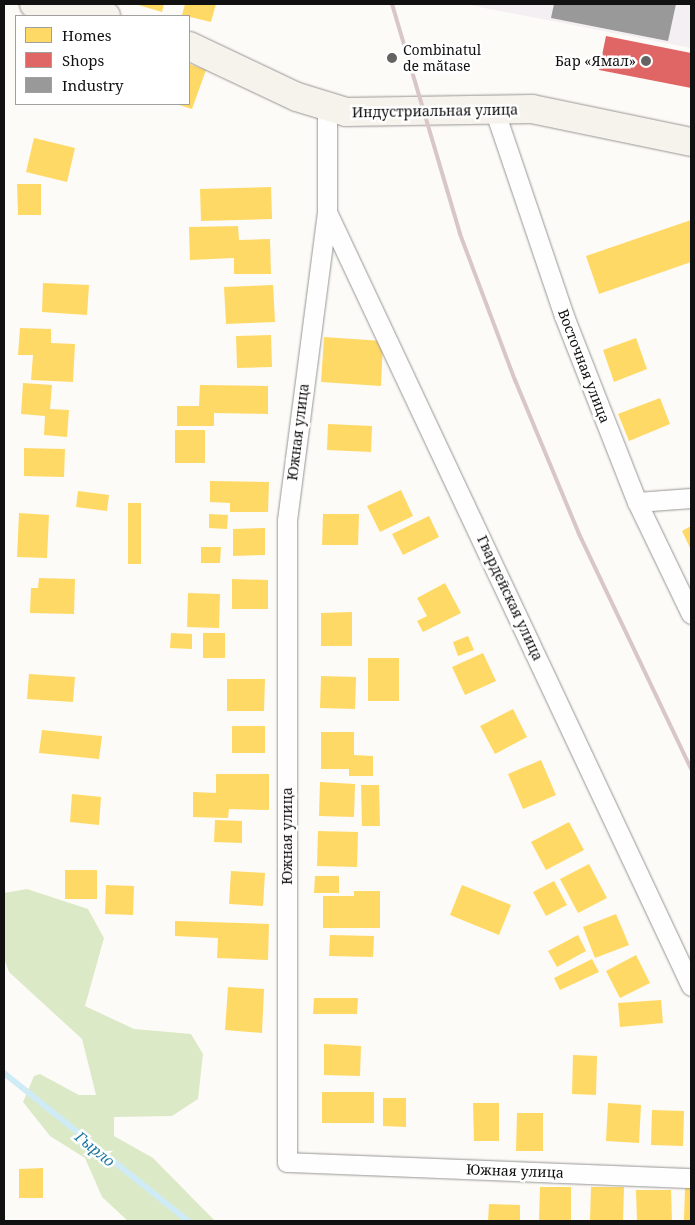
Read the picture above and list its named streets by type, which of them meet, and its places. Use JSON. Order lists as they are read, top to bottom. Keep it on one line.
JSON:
{"streets":{"street":["Индустриальная улица","Восточная улица","Южная улица","Гвардейская улица"]},"crossings":[["Индустриальная улица","Восточная улица"],["Индустриальная улица","Южная улица"],["Южная улица","Гвардейская улица"]],"water":["Гырло"],"places":["Combinatul de mătase","Бар «Ямал»"],"legend":["Homes","Shops","Industry"]}
